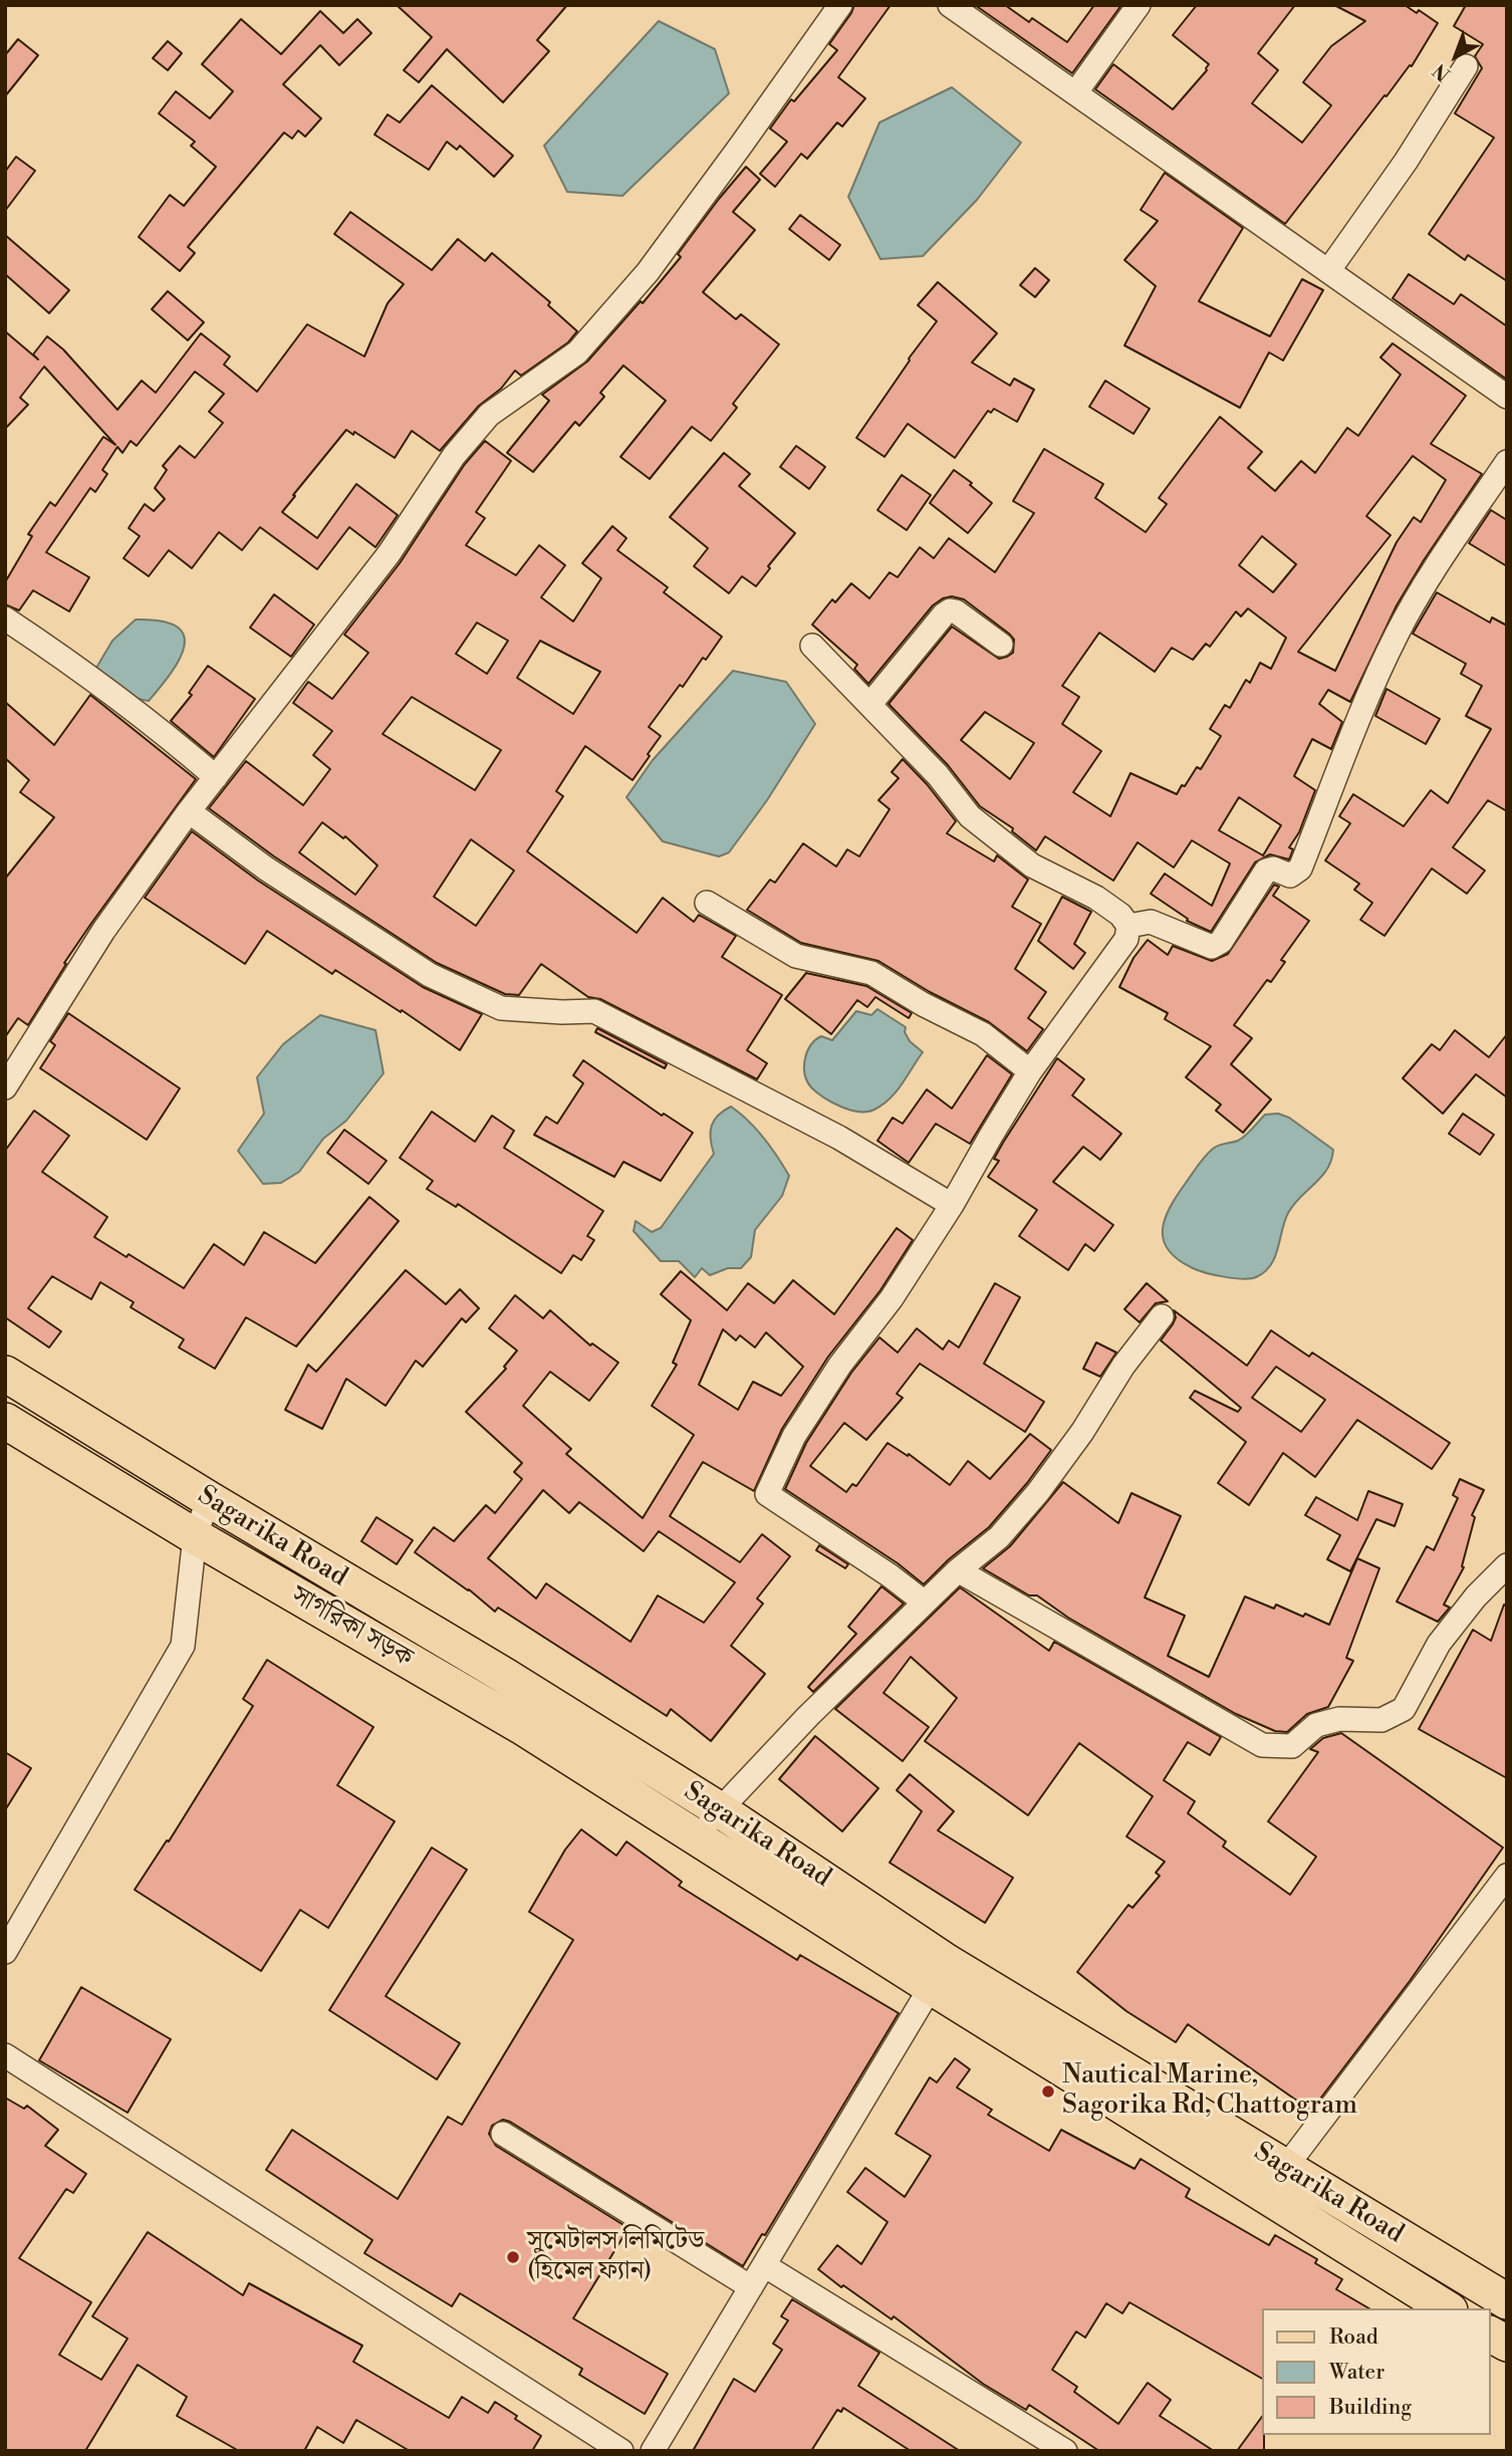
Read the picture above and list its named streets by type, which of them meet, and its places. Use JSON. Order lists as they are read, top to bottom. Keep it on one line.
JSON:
{"streets":{"main road":["Sagarika Road","সাগরিকা সড়ক"]},"crossings":[["Sagarika Road","সাগরিকা সড়ক"]],"places":["Nautical Marine, Sagorika Rd, Chattogram","সুমেটালস লিমিটেড (হিমেল ফ্যান)"],"legend":["Road","Water","Building"],"north":"bottom left"}
